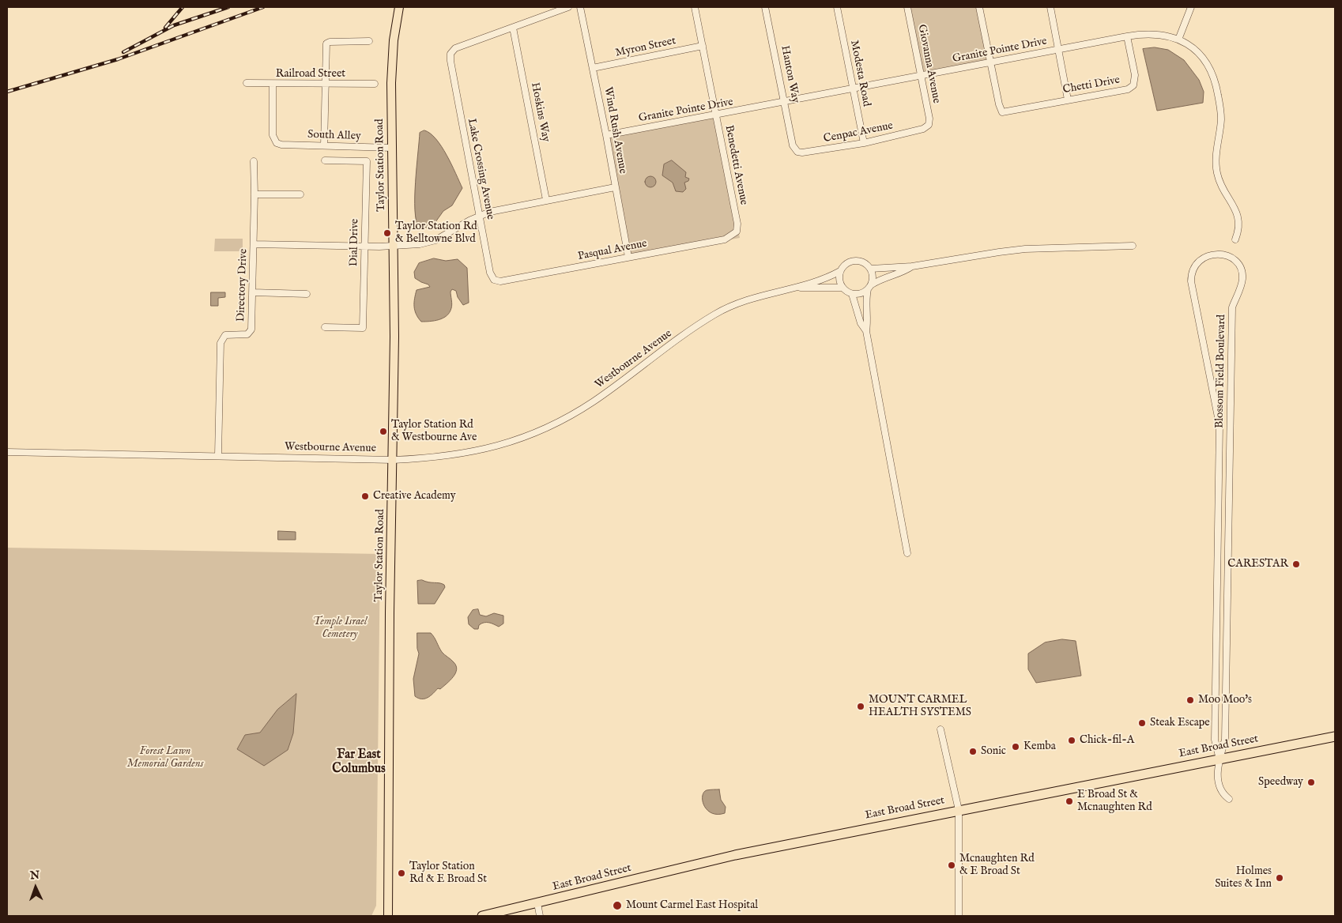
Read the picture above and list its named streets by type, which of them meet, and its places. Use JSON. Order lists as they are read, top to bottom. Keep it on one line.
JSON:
{"streets":{"highway":["East Broad Street"],"main road":["Taylor Station Road"],"street":["Myron Street","Granite Pointe Drive","Giovanna Avenue","Modesta Road","Railroad Street","Hanton Way","Chetti Drive","Hoskins Way","Wind Rush Avenue","Cenpac Avenue","South Alley","Benedetti Avenue","Lake Crossing Avenue","Dial Drive","Pasqual Avenue","Directory Drive","Westbourne Avenue","Blossom Field Boulevard"]},"crossings":[["Myron Street","Wind Rush Avenue"],["Myron Street","Benedetti Avenue"],["Granite Pointe Drive","Giovanna Avenue"],["Granite Pointe Drive","Modesta Road"],["Granite Pointe Drive","Hanton Way"],["Granite Pointe Drive","Chetti Drive"],["Granite Pointe Drive","Wind Rush Avenue"],["Granite Pointe Drive","Benedetti Avenue"],["Giovanna Avenue","Cenpac Avenue"],["Modesta Road","Cenpac Avenue"],["Railroad Street","South Alley"],["Hanton Way","Cenpac Avenue"],["Hoskins Way","Lake Crossing Avenue"],["Wind Rush Avenue","Pasqual Avenue"],["South Alley","Taylor Station Road"],["Taylor Station Road","Westbourne Avenue"],["Benedetti Avenue","Pasqual Avenue"],["Lake Crossing Avenue","Pasqual Avenue"],["Directory Drive","Westbourne Avenue"],["Blossom Field Boulevard","East Broad Street"]],"districts":["Far East Columbus"],"parks":["Temple Israel Cemetery","Forest Lawn Memorial Gardens"],"places":["Taylor Station Rd & Belltowne Blvd","Taylor Station Rd & Westbourne Ave","Creative Academy","CARESTAR","Moo Moo's","MOUNT CARMEL HEALTH SYSTEMS","Steak Escape","Chick-fil-A","Kemba","Sonic","Speedway","E Broad St & Mcnaughten Rd","Mcnaughten Rd & E Broad St","Taylor Station Rd & E Broad St","Holmes Suites & Inn","Mount Carmel East Hospital"],"north":"top"}
